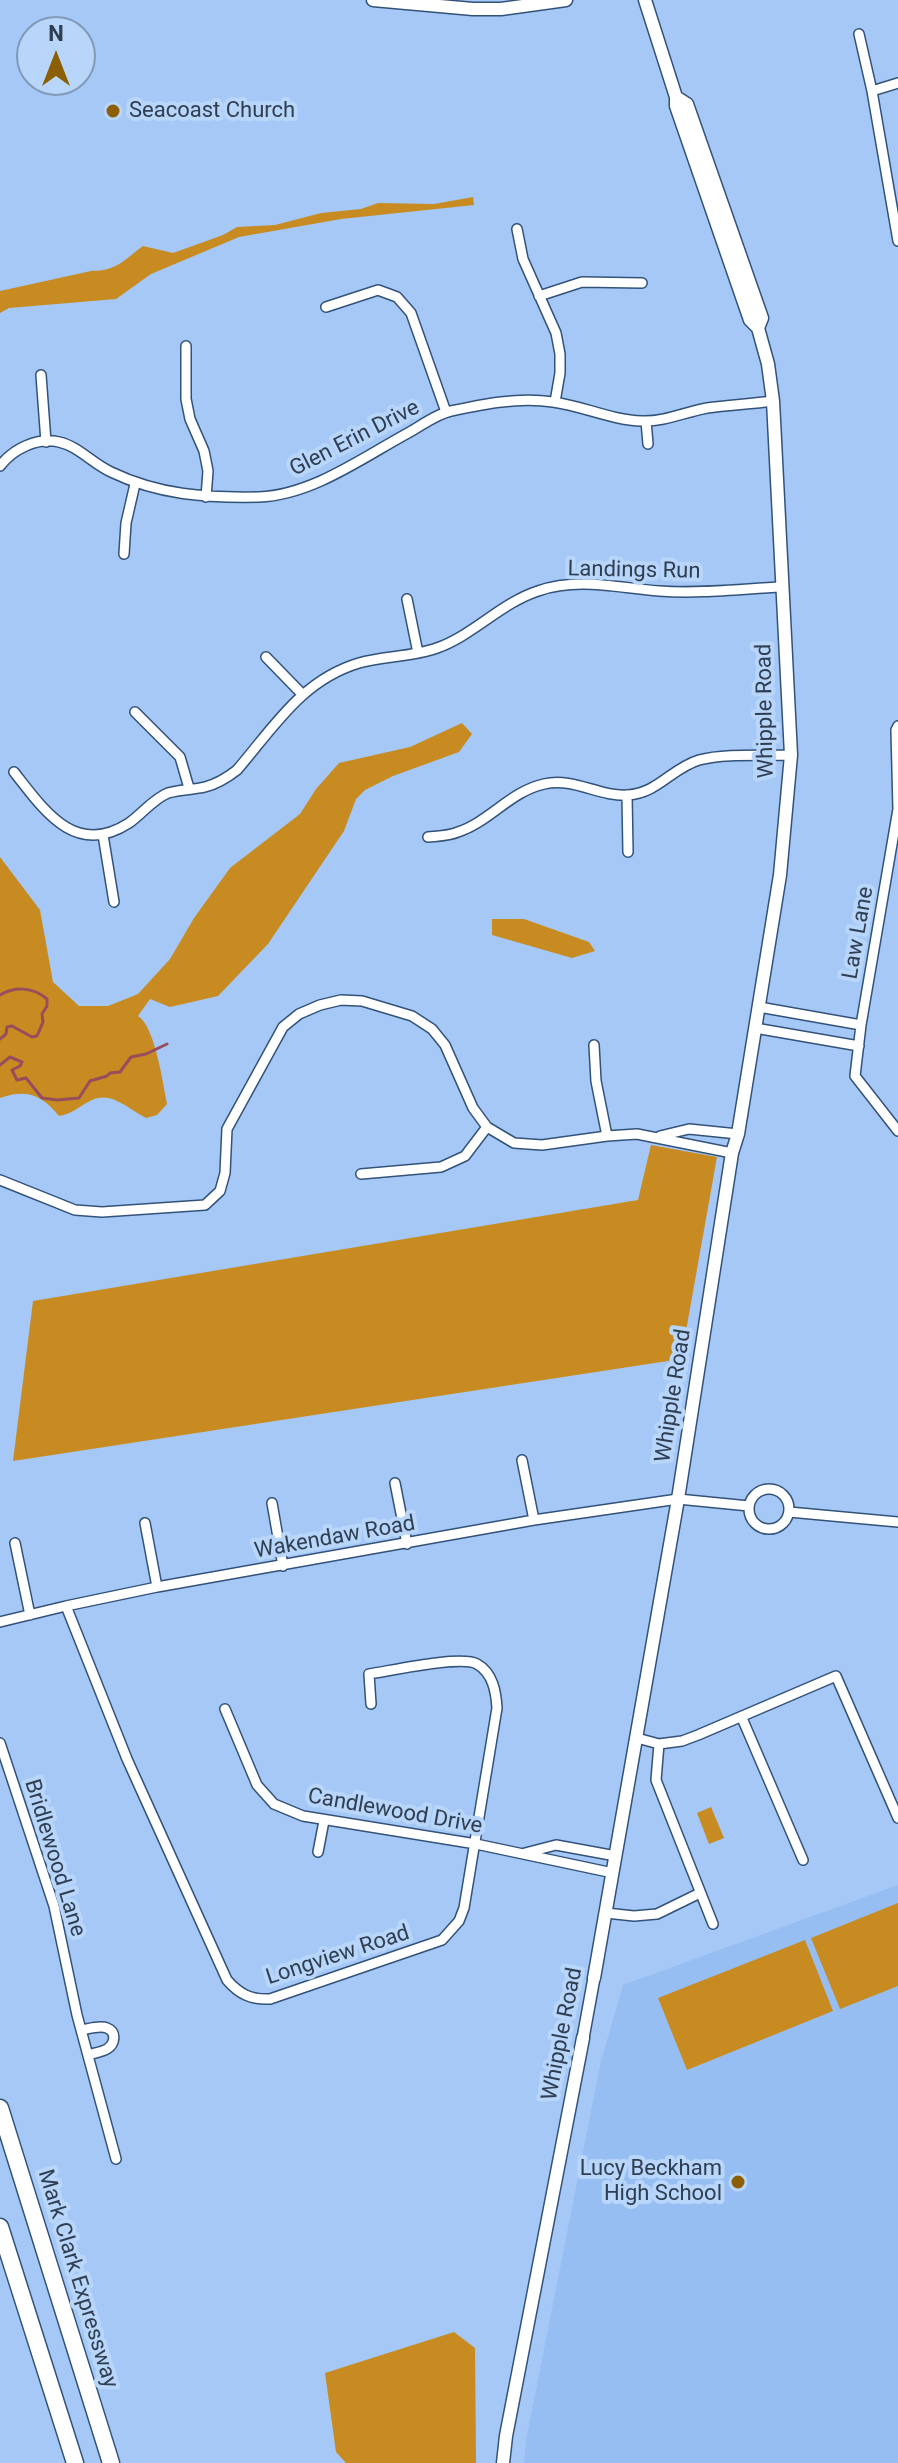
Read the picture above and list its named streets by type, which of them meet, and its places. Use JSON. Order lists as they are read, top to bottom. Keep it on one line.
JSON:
{"streets":{"highway":["Mark Clark Expressway"],"main road":["Whipple Road"],"street":["Glen Erin Drive","Landings Run","Law Lane","Wakendaw Road","Candlewood Drive","Bridlewood Lane","Longview Road"]},"crossings":[["Glen Erin Drive","Whipple Road"],["Landings Run","Whipple Road"],["Whipple Road","Wakendaw Road"],["Whipple Road","Candlewood Drive"],["Wakendaw Road","Longview Road"],["Candlewood Drive","Longview Road"]],"places":["Seacoast Church","Lucy Beckham High School"],"north":"top"}
